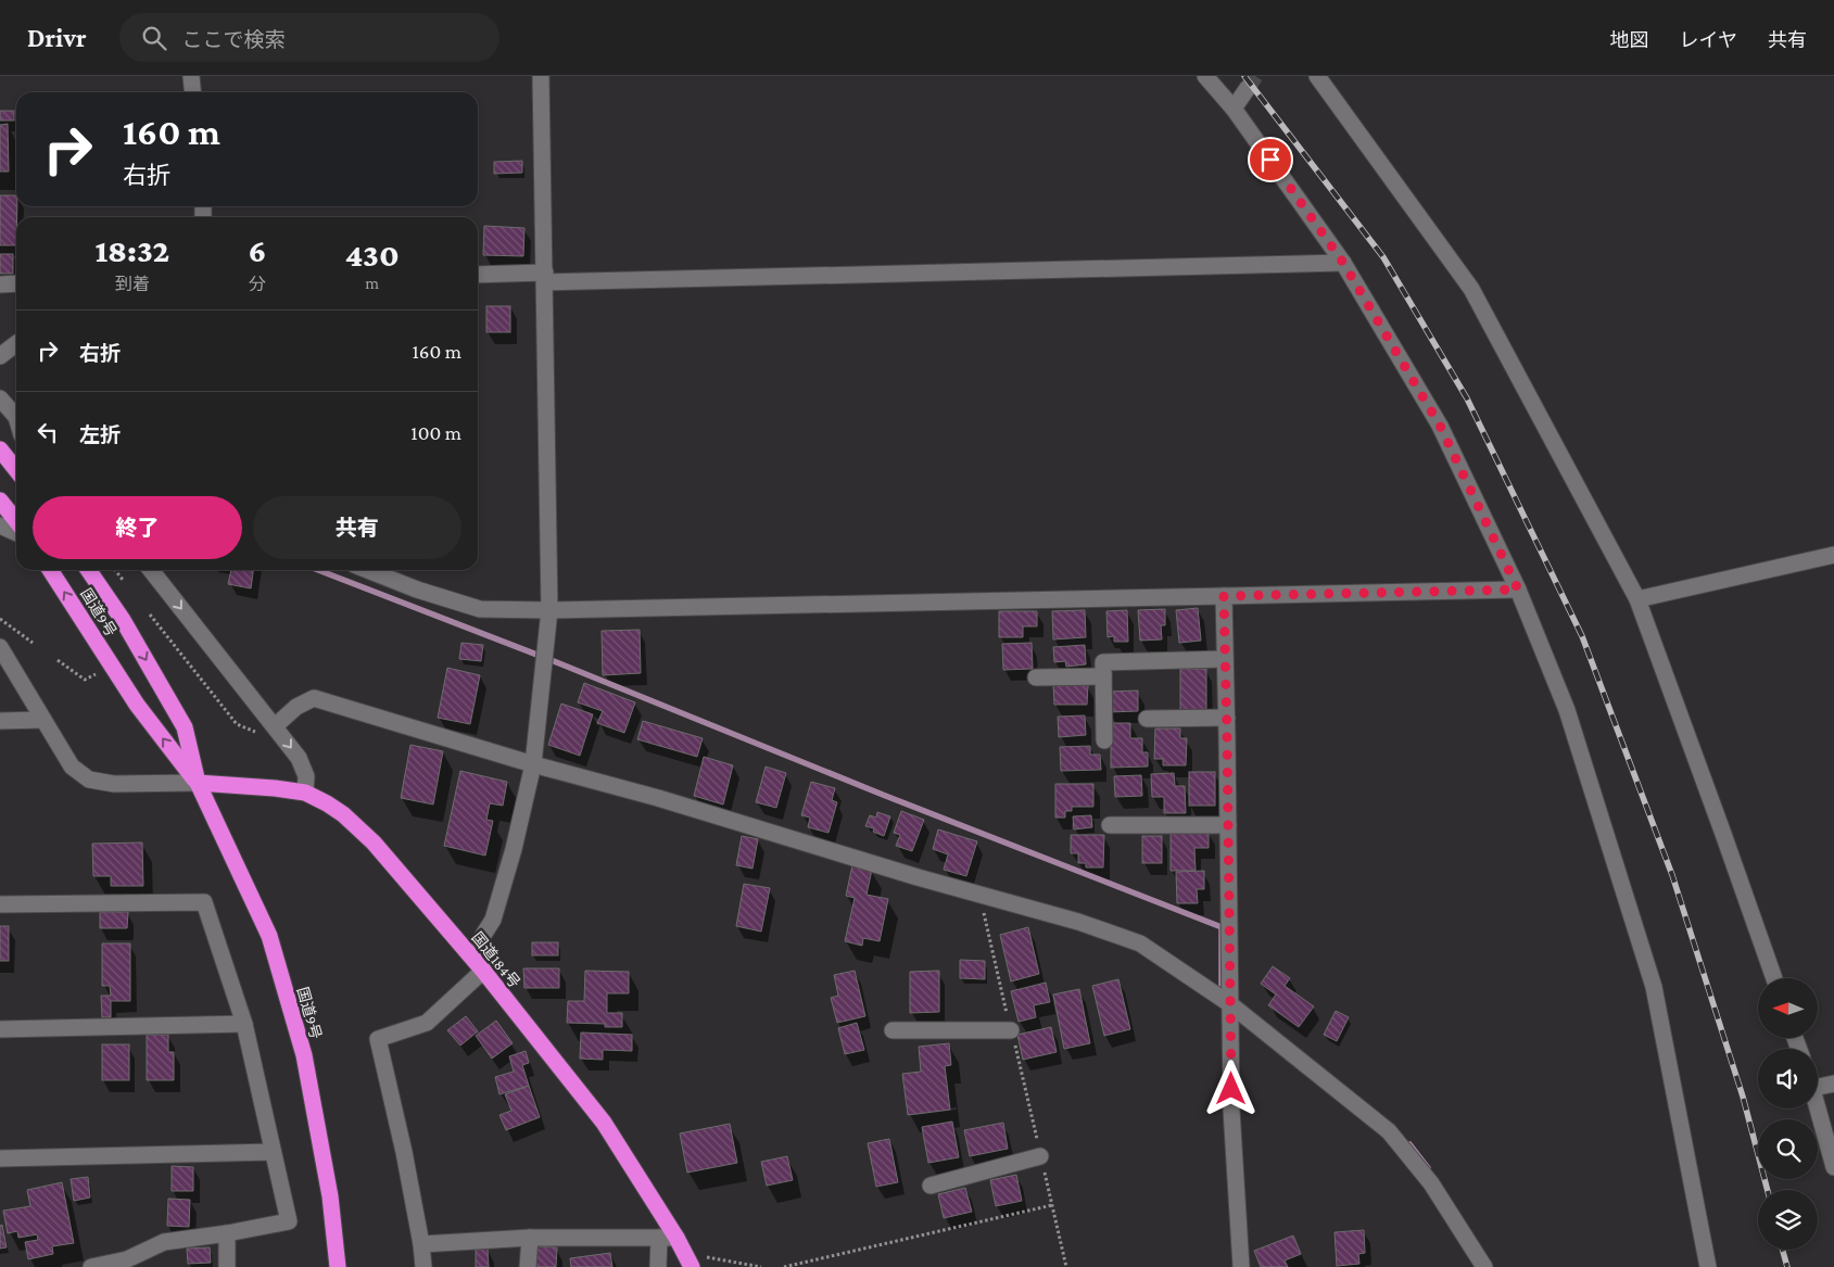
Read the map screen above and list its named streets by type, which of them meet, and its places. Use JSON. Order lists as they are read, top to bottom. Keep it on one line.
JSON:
{"streets":{"highway":["国道9号","国道184号"]},"crossings":[["国道9号","国道184号"]],"north":"left","page":{"header":"Drivr","search":"ここで検索","nav":["地図","レイヤ","共有"],"turn":["160 m","右折"],"eta":["18:32","到着","6","分","430","m"],"list":[{"name":"右折","value":"160 m"},{"name":"左折","value":"100 m"}],"buttons":["終了","共有"]}}
